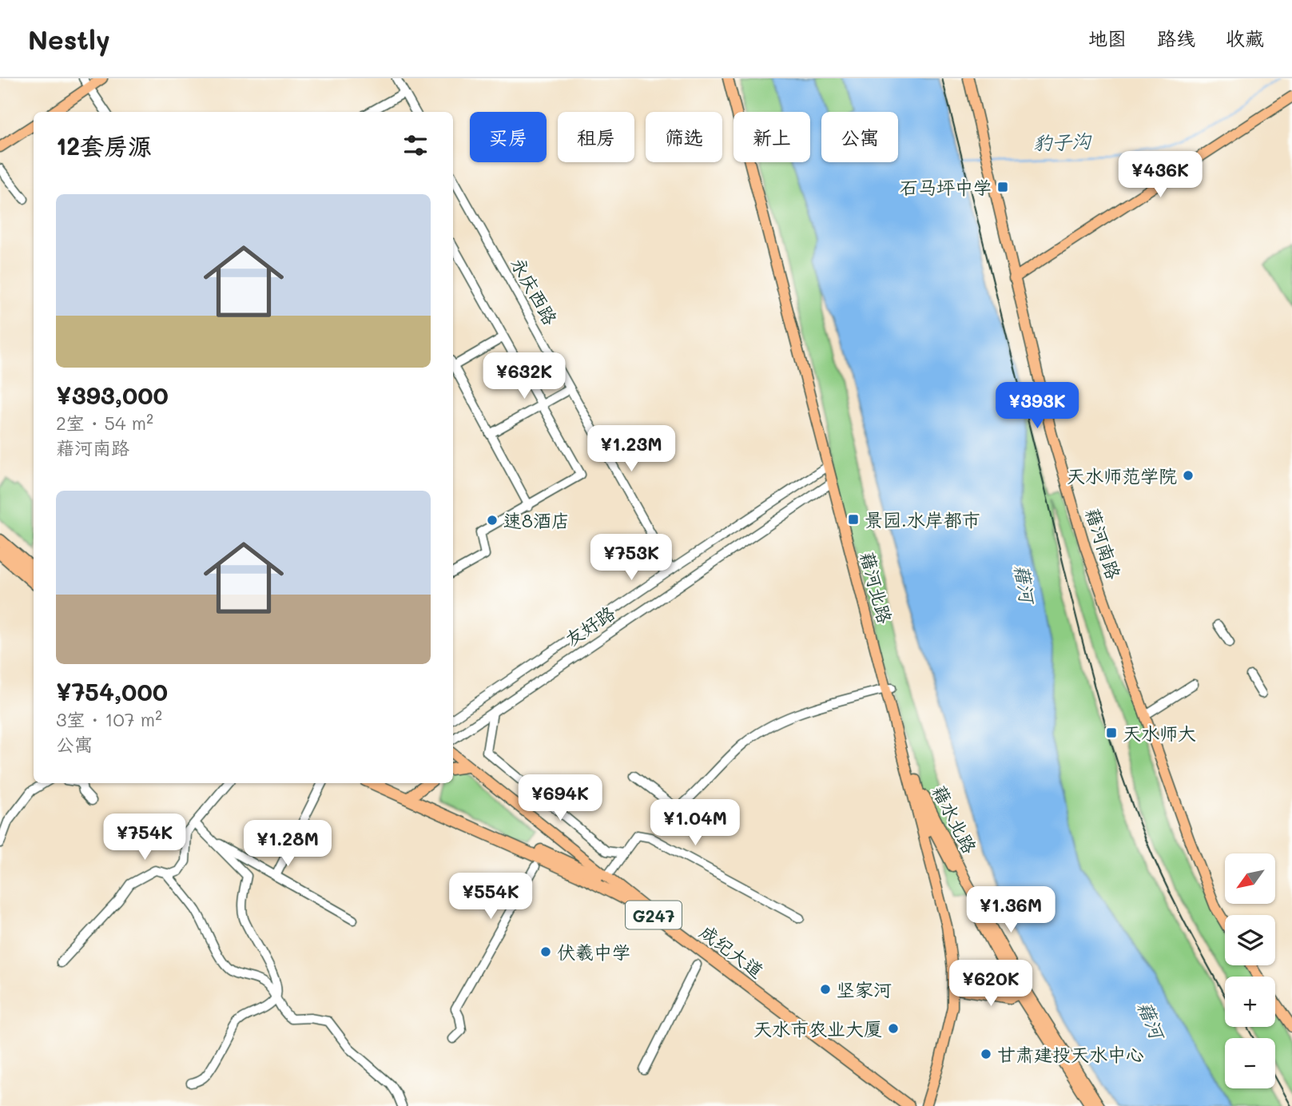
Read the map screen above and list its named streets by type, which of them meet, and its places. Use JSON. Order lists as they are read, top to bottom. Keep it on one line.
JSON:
{"streets":{"highway":["G247","成纪大道"],"main road":["藉河南路","藉河北路","藉水北路"],"street":["永庆西路","友好路"]},"crossings":[["永庆西路","友好路"],["藉河北路","友好路"],["藉河北路","藉水北路"]],"water":["豹子沟","藉河"],"places":{"transit":["石马坪中学","景园.水岸都市","天水师大"],"other":["天水师范学院","速8酒店","伏羲中学","坚家河","天水市农业大厦","甘肃建投天水中心"]},"north":"bottom left","page":{"header":"Nestly","nav":["地图","路线","收藏"],"chip":["买房","租房","筛选","新上","公寓"],"heading":"12套房源","price":["¥436K","¥632K","¥393K","¥1.23M","¥753K","¥694K","¥1.04M","¥754K","¥1.28M","¥554K","¥1.36M","¥620K"],"list":[{"name":"¥393,000","note":"2室 · 54 m² · 藉河南路"},{"name":"¥754,000","note":"3室 · 107 m² · 公寓"}],"map_buttons":["+","−"]}}
